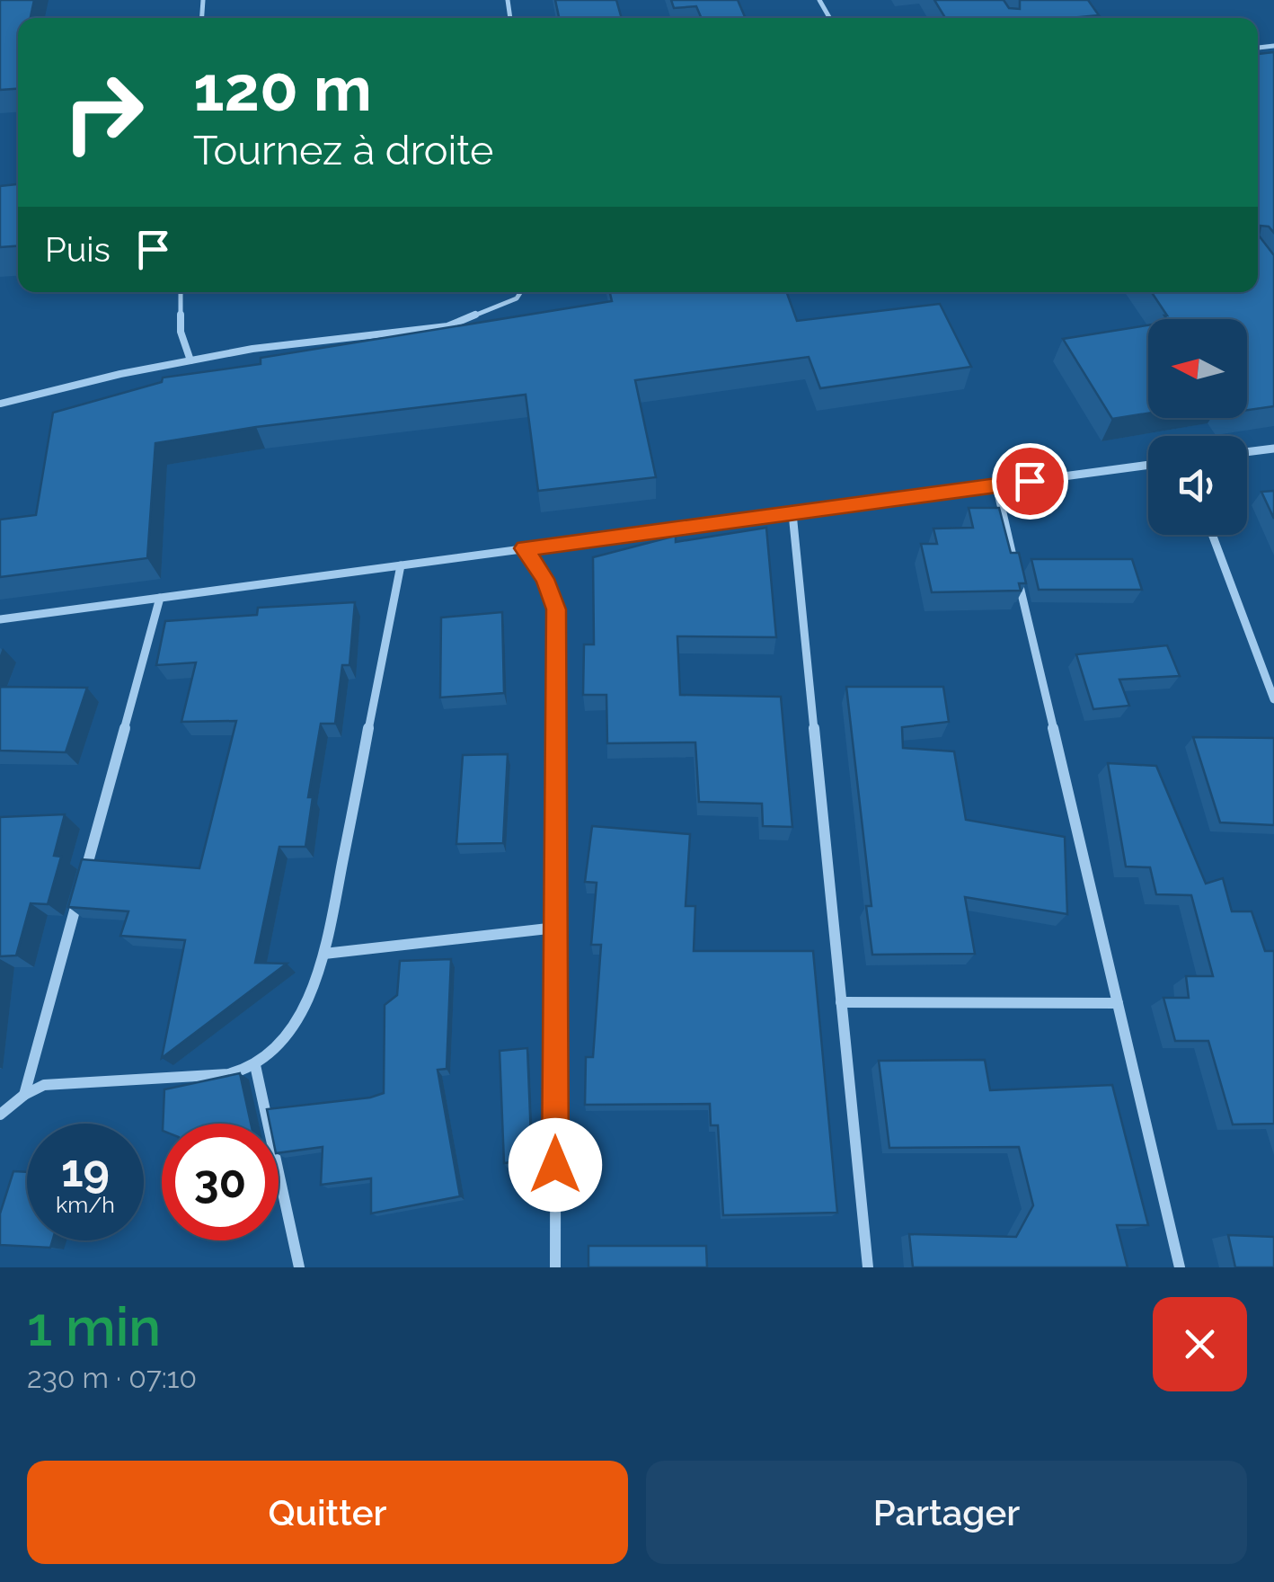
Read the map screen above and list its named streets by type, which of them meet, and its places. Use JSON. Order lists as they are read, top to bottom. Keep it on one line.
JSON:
{"north":"left","page":{"turn":["120 m","Tournez à droite"],"then":"Puis","speed":"19 km/h","limit":"30","heading":["1 min","230 m · 07:10"],"buttons":["Quitter","Partager"]}}
